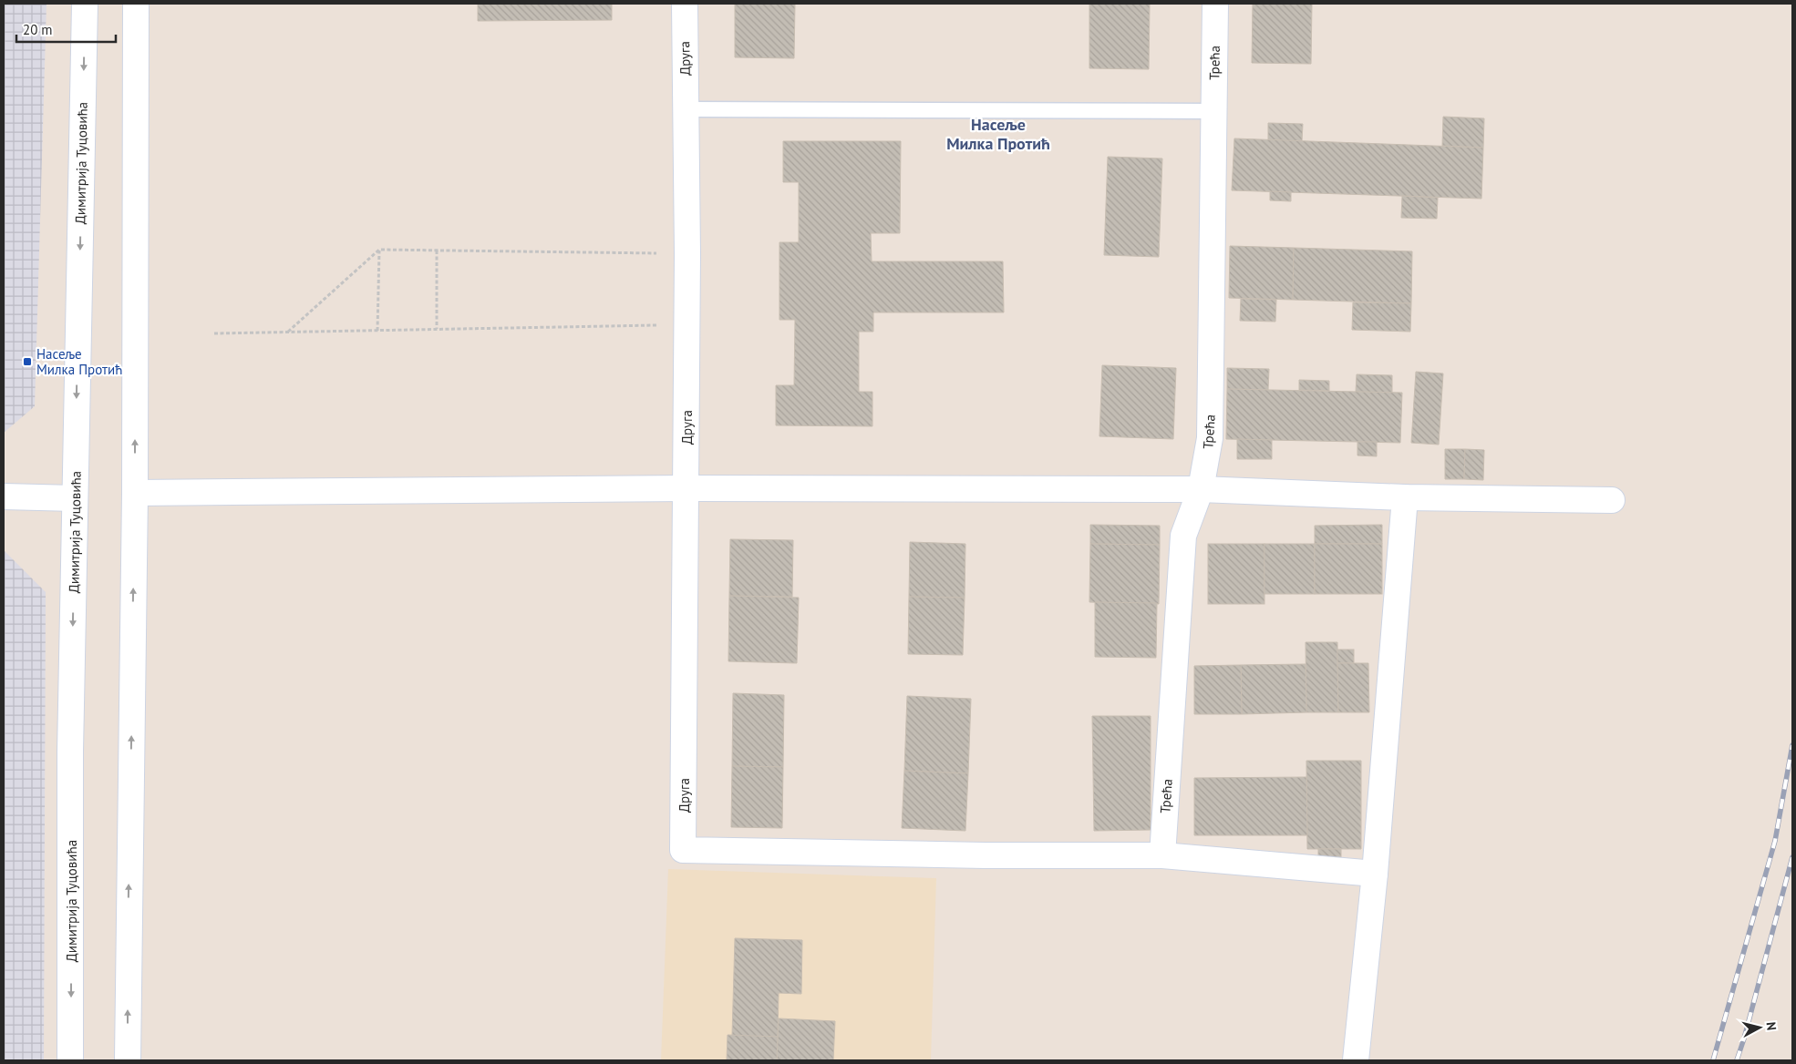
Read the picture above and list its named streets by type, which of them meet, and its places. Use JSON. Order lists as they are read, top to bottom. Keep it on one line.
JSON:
{"streets":{"street":["Друга","Трећа","Димитрија Туцовића"]},"crossings":[["Друга","Трећа"]],"districts":["Насеље Милка Протић"],"places":{"transit":["Насеље Милка Протић"]},"scale_bar":"20 m","north":"right"}
